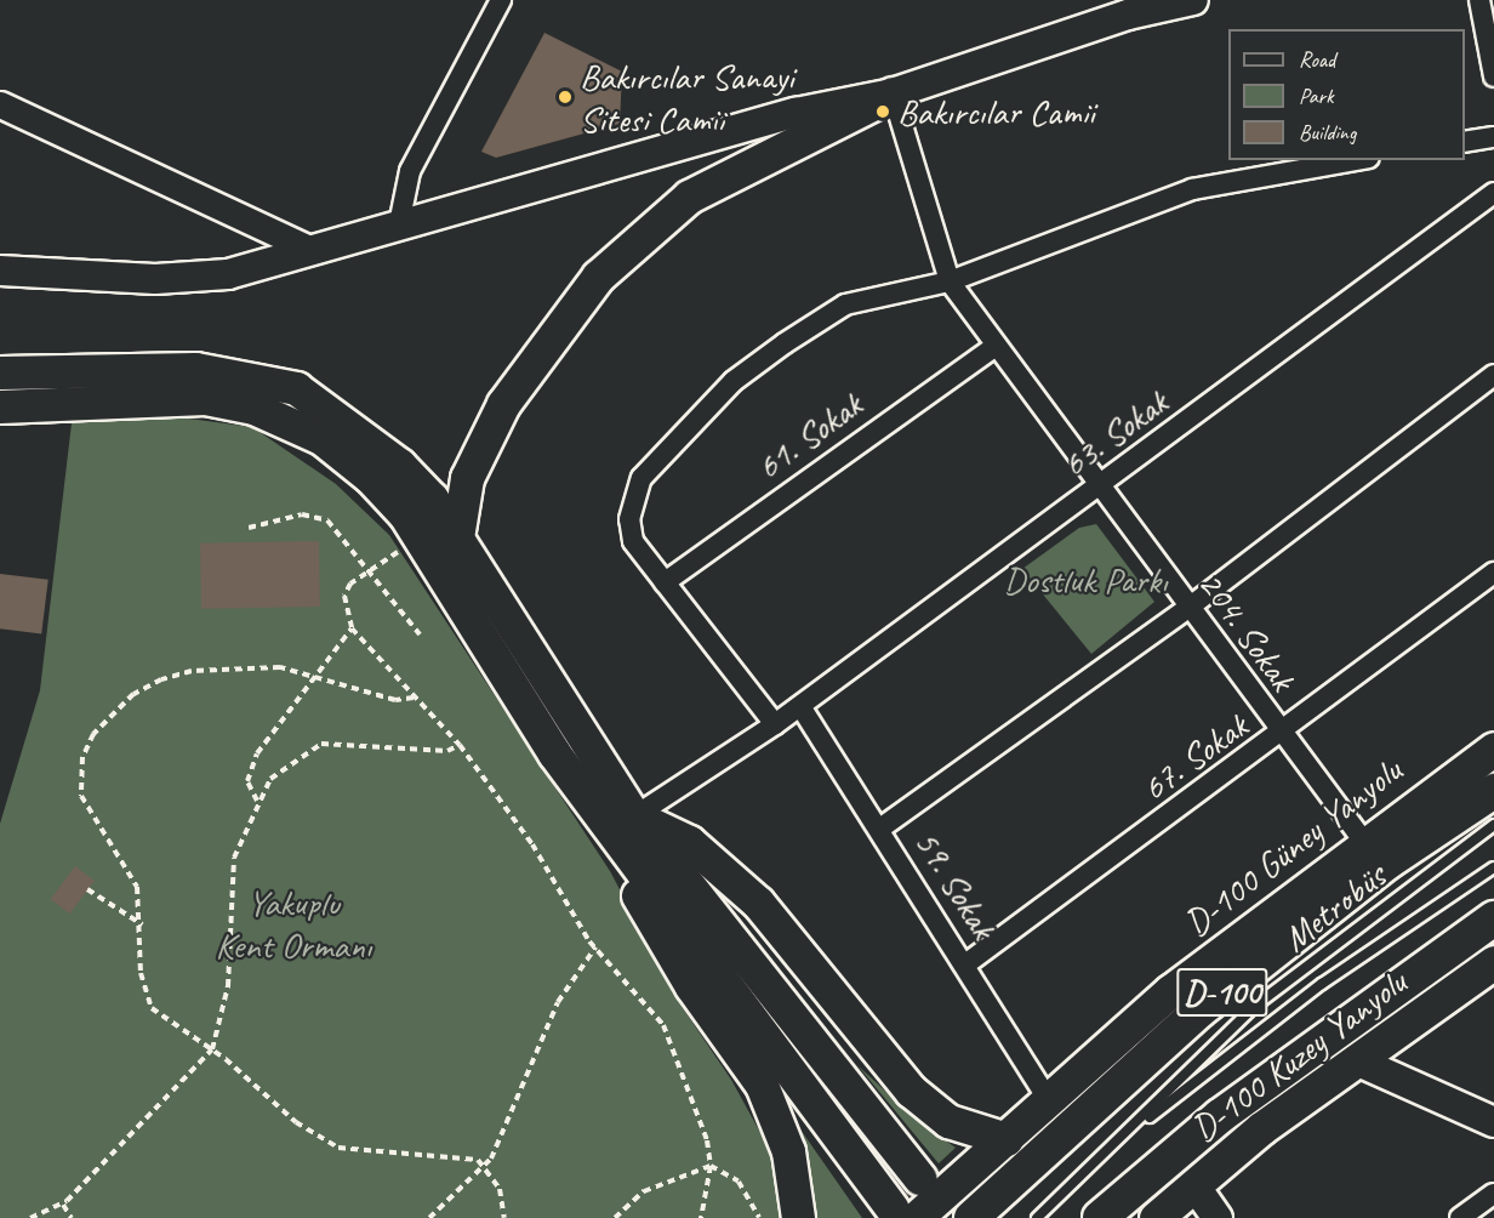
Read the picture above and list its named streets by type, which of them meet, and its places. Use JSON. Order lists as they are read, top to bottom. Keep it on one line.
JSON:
{"streets":{"highway":["D-100"],"main road":["D-100 Güney Yanyolu","D-100 Kuzey Yanyolu"],"street":["63. Sokak","61. Sokak","204. Sokak","67. Sokak","59. Sokak"],"lane":["Metrobüs"]},"crossings":[["63. Sokak","204. Sokak"],["63. Sokak","59. Sokak"],["61. Sokak","204. Sokak"],["204. Sokak","67. Sokak"],["204. Sokak","D-100 Güney Yanyolu"],["67. Sokak","59. Sokak"],["D-100 Güney Yanyolu","59. Sokak"]],"parks":["Dostluk Parkı","Yakuplu Kent Ormanı"],"places":["Bakırcılar Sanayi Sitesi Camii","Bakırcılar Camii"],"legend":["Road","Park","Building"]}
